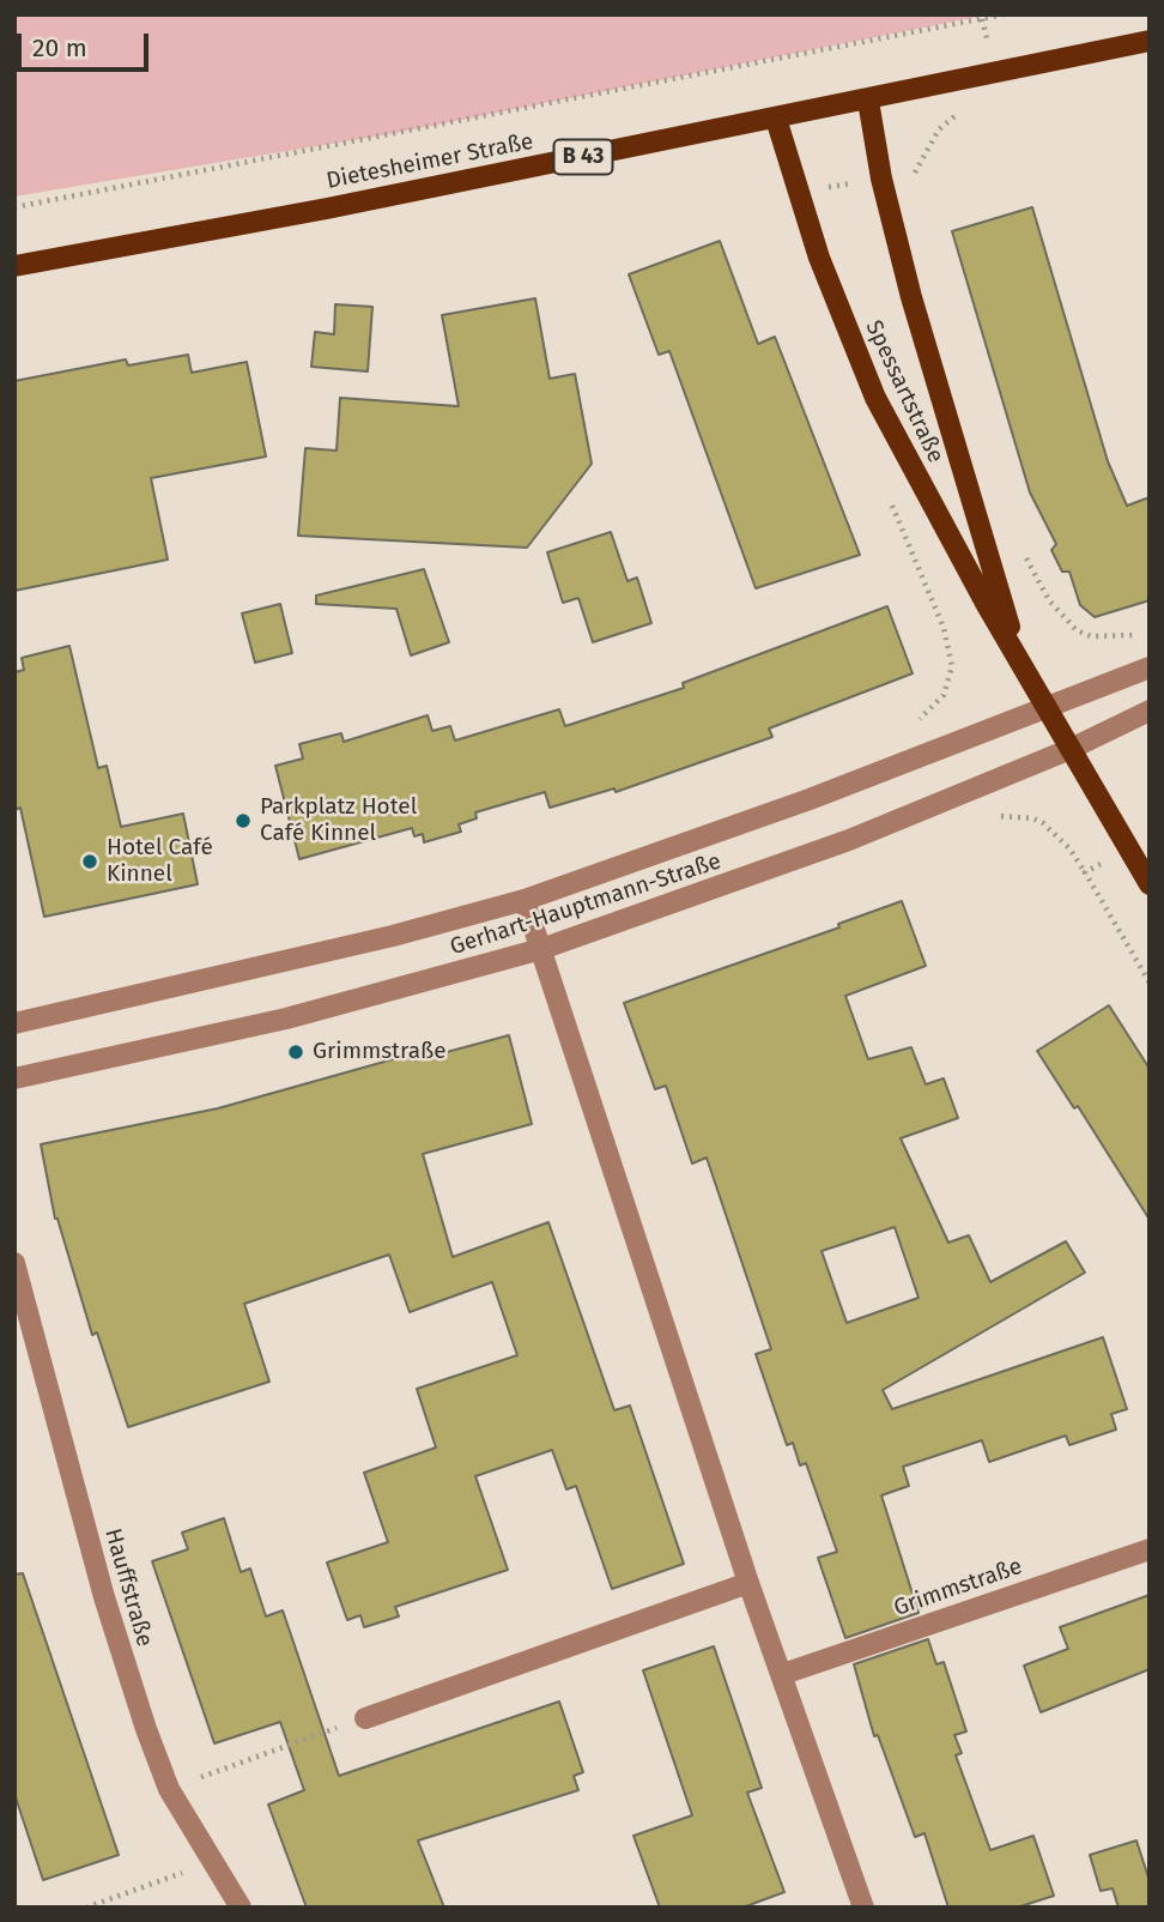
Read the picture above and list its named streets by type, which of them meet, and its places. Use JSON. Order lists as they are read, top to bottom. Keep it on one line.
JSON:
{"streets":{"main road":["B 43","Dietesheimer Straße","Spessartstraße"],"street":["Gerhart-Hauptmann-Straße","Hauffstraße","Grimmstraße"]},"crossings":[["Dietesheimer Straße","Spessartstraße"],["Spessartstraße","Gerhart-Hauptmann-Straße"]],"places":["Parkplatz Hotel Café Kinnel","Hotel Café Kinnel","Grimmstraße"],"scale_bar":"20 m"}
